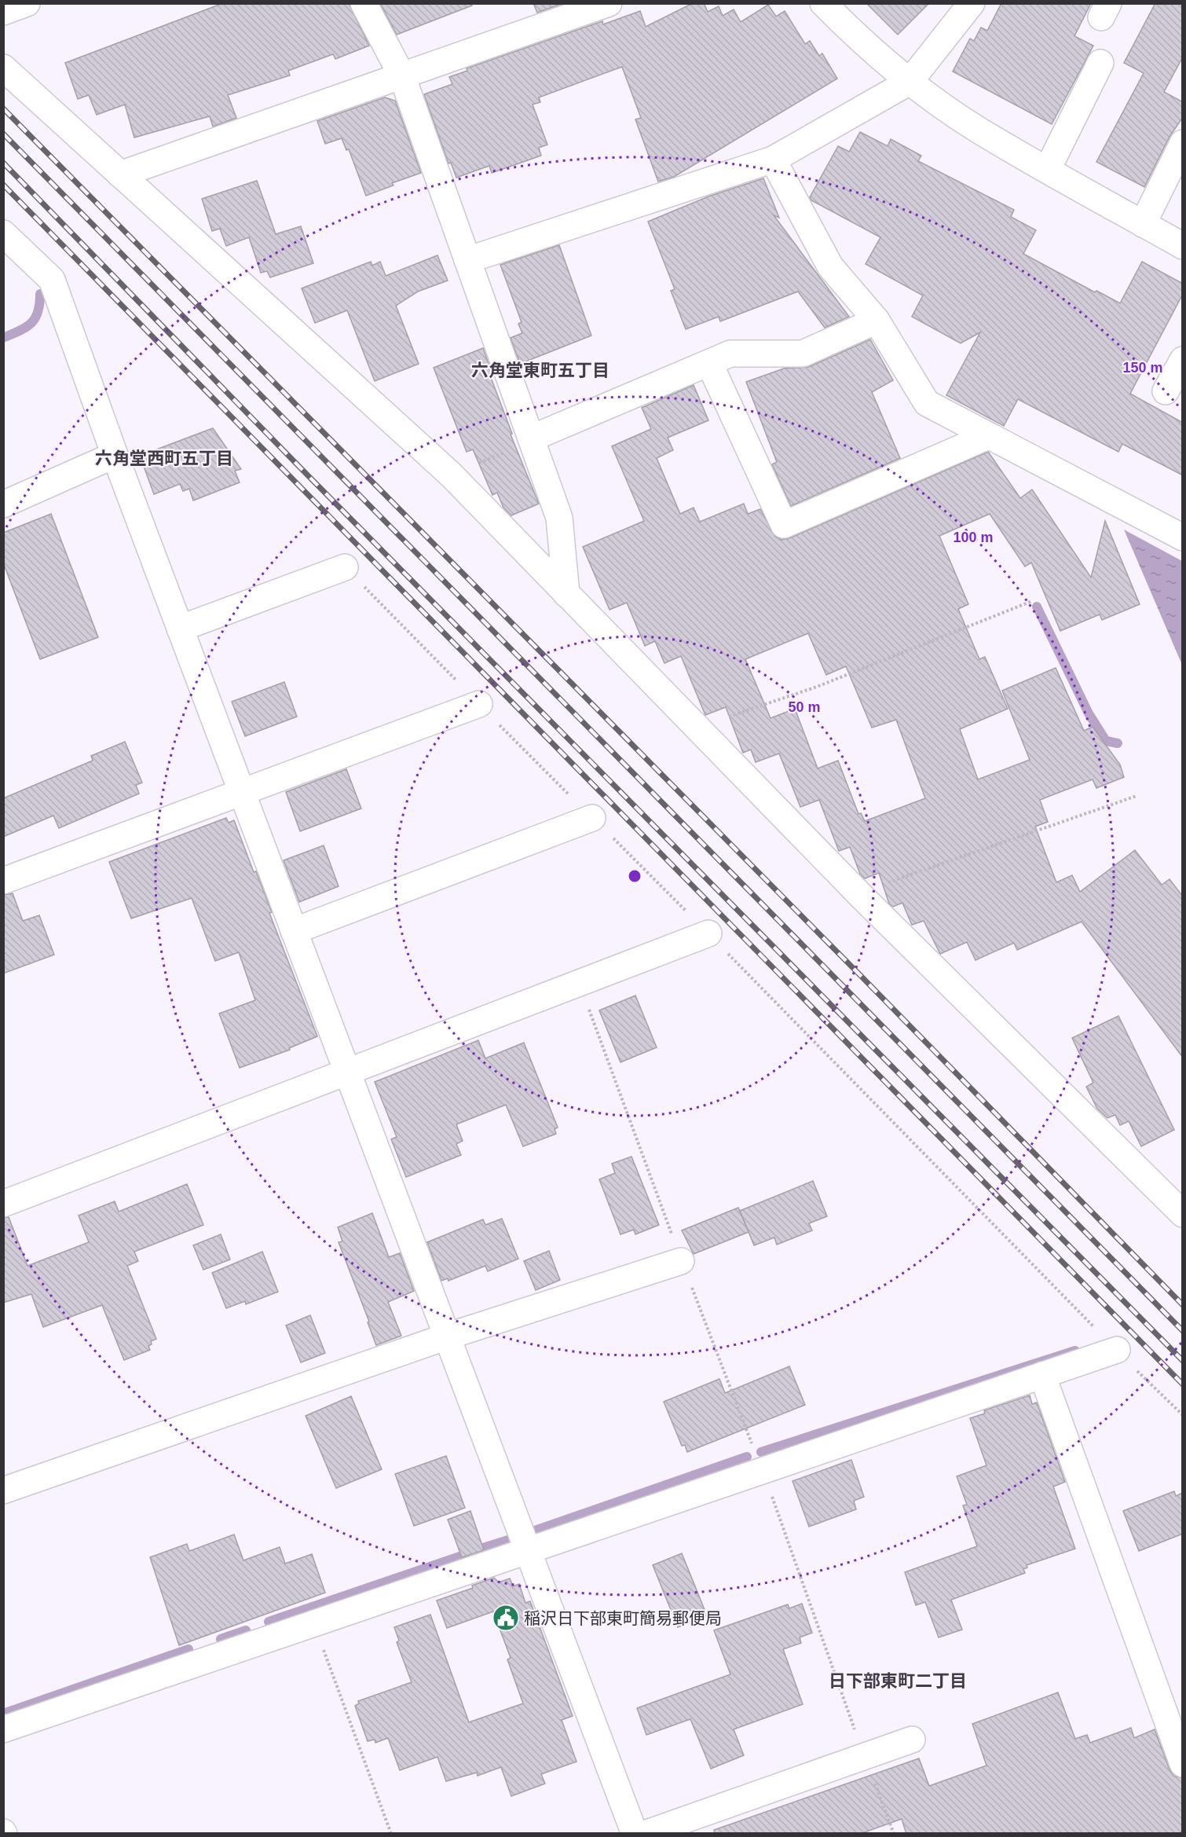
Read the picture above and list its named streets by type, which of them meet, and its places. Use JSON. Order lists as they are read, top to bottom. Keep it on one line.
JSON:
{"districts":["六角堂東町五丁目","六角堂西町五丁目","日下部東町二丁目"],"places":{"public building":["稲沢日下部東町簡易郵便局"]},"rings":["150 m","100 m","50 m"]}
